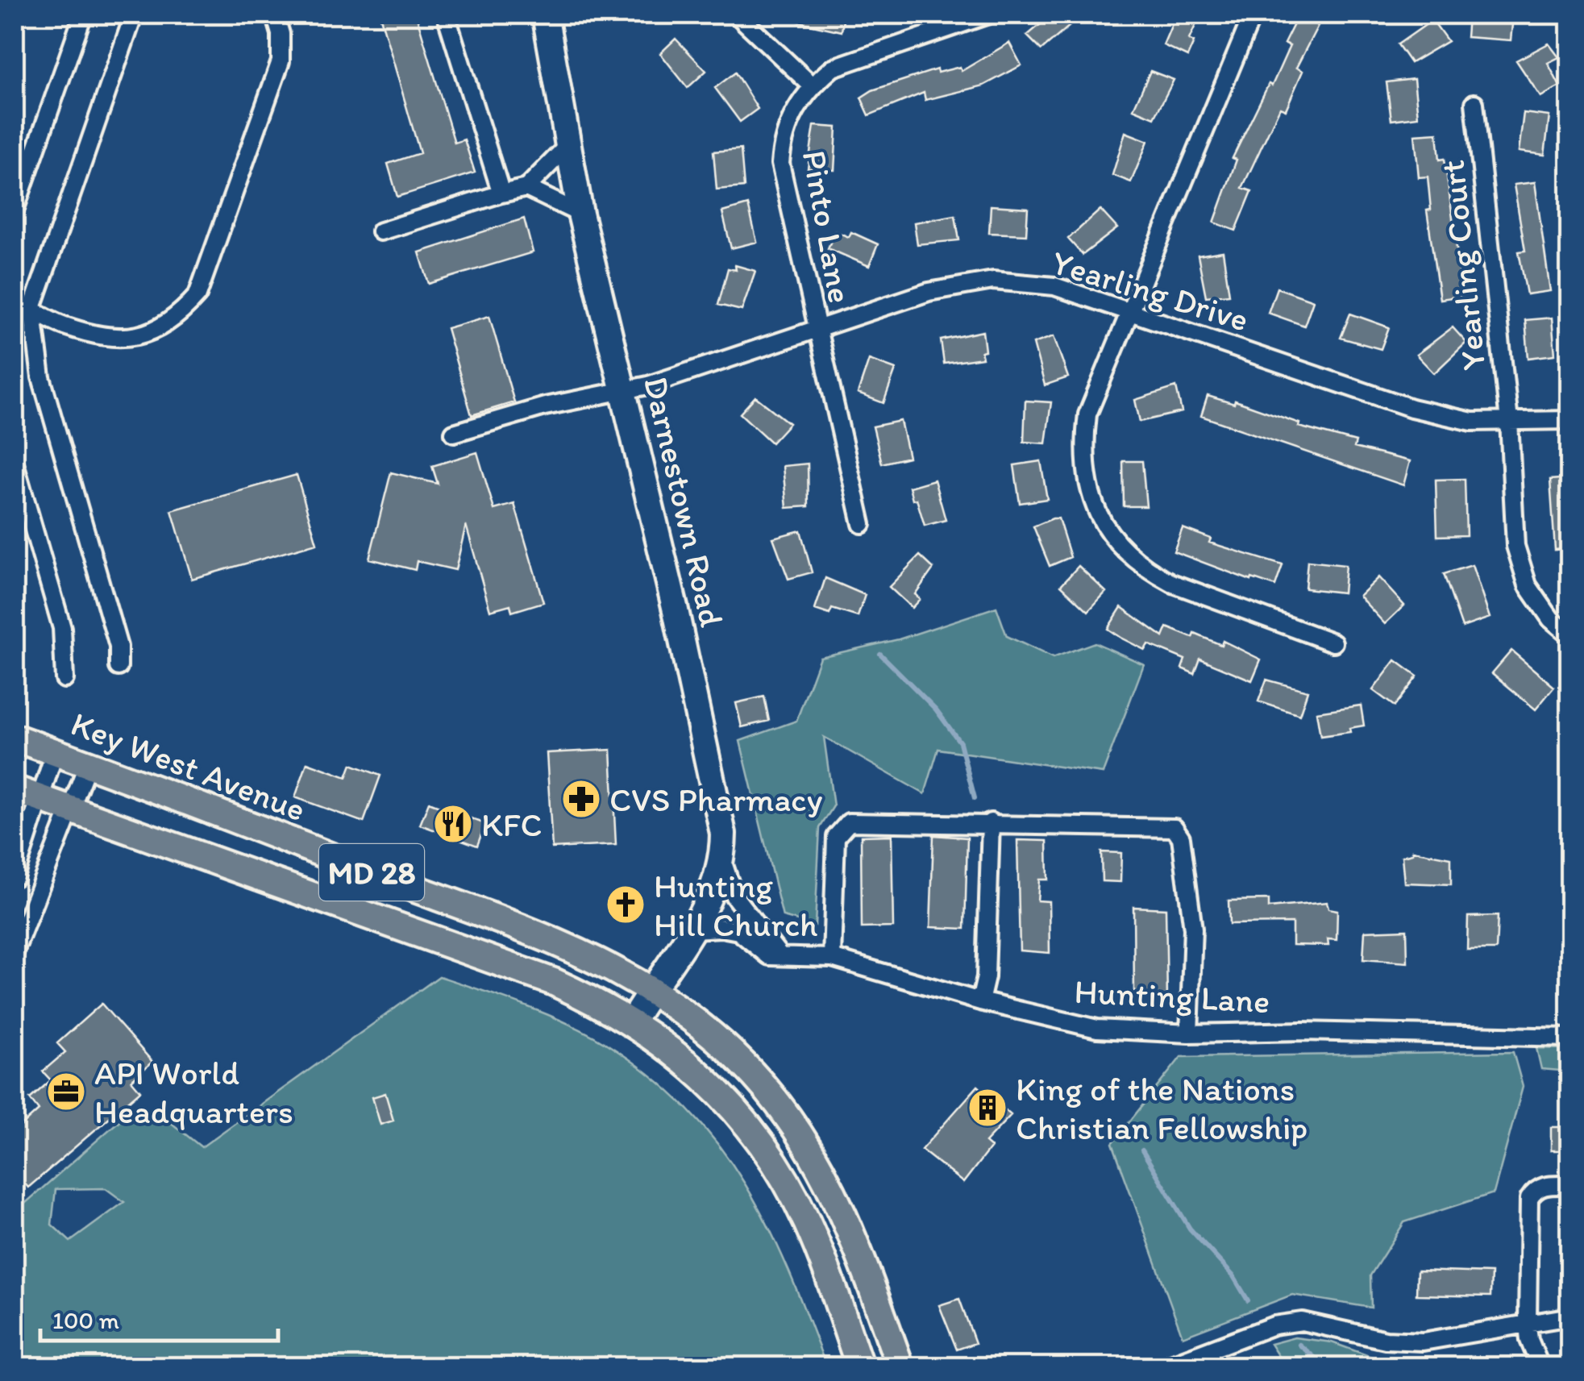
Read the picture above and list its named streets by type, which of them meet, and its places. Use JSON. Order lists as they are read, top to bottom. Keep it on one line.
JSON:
{"streets":{"main road":["Darnestown Road","Key West Avenue","MD 28"],"street":["Pinto Lane","Yearling Court","Yearling Drive","Hunting Lane"]},"crossings":[["Pinto Lane","Yearling Drive"],["Yearling Court","Yearling Drive"],["Yearling Drive","Darnestown Road"],["Darnestown Road","Key West Avenue"],["Darnestown Road","MD 28"],["Darnestown Road","Hunting Lane"],["Key West Avenue","MD 28"]],"places":{"pharmacy":["CVS Pharmacy"],"restaurant":["KFC"],"church":["Hunting Hill Church"],"office":["API World Headquarters"],"building":["King of the Nations Christian Fellowship"]},"scale_bar":"100 m"}
